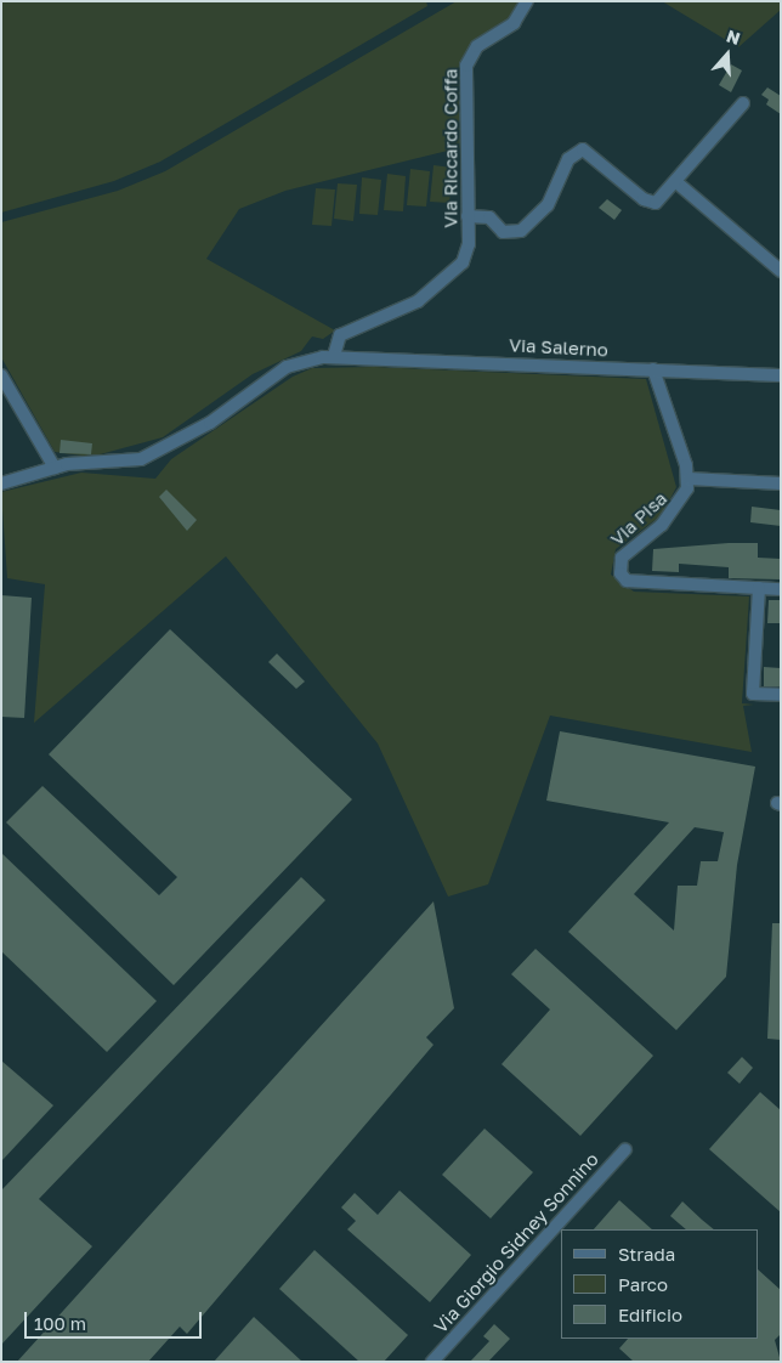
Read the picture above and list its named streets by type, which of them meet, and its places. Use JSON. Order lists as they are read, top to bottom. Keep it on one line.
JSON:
{"streets":{"street":["Via Riccardo Coffa","Via Salerno","Via Pisa","Via Giorgio Sidney Sonnino"]},"crossings":[["Via Riccardo Coffa","Via Salerno"]],"legend":["Strada","Parco","Edificio"],"scale_bar":"100 m","north":"top"}
